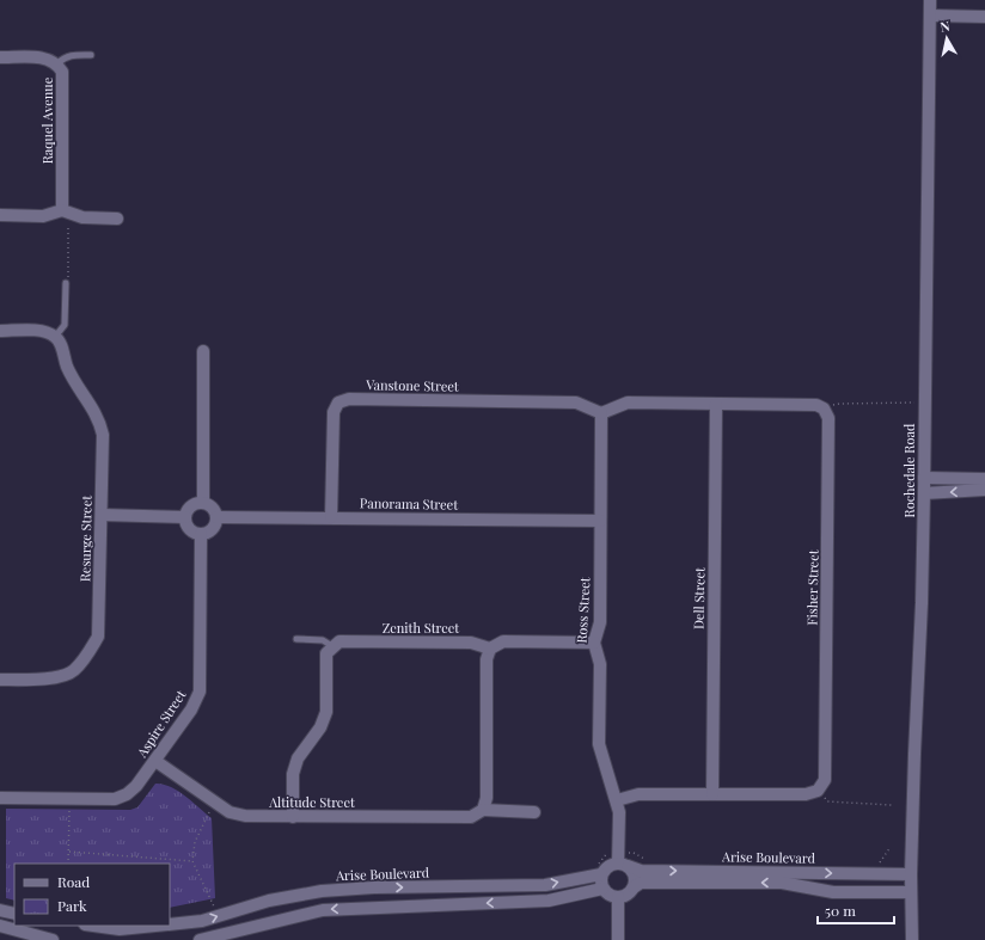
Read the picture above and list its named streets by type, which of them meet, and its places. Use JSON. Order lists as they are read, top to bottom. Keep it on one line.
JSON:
{"streets":{"street":["Raquel Avenue","Vanstone Street","Rochedale Road","Panorama Street","Resurge Street","Fisher Street","Dell Street","Ross Street","Zenith Street","Aspire Street","Altitude Street","Arise Boulevard"]},"crossings":[["Vanstone Street","Panorama Street"],["Vanstone Street","Ross Street"],["Rochedale Road","Arise Boulevard"],["Panorama Street","Ross Street"],["Panorama Street","Aspire Street"],["Ross Street","Arise Boulevard"],["Aspire Street","Altitude Street"]],"legend":["Road","Park"],"scale_bar":"50 m","north":"top"}
